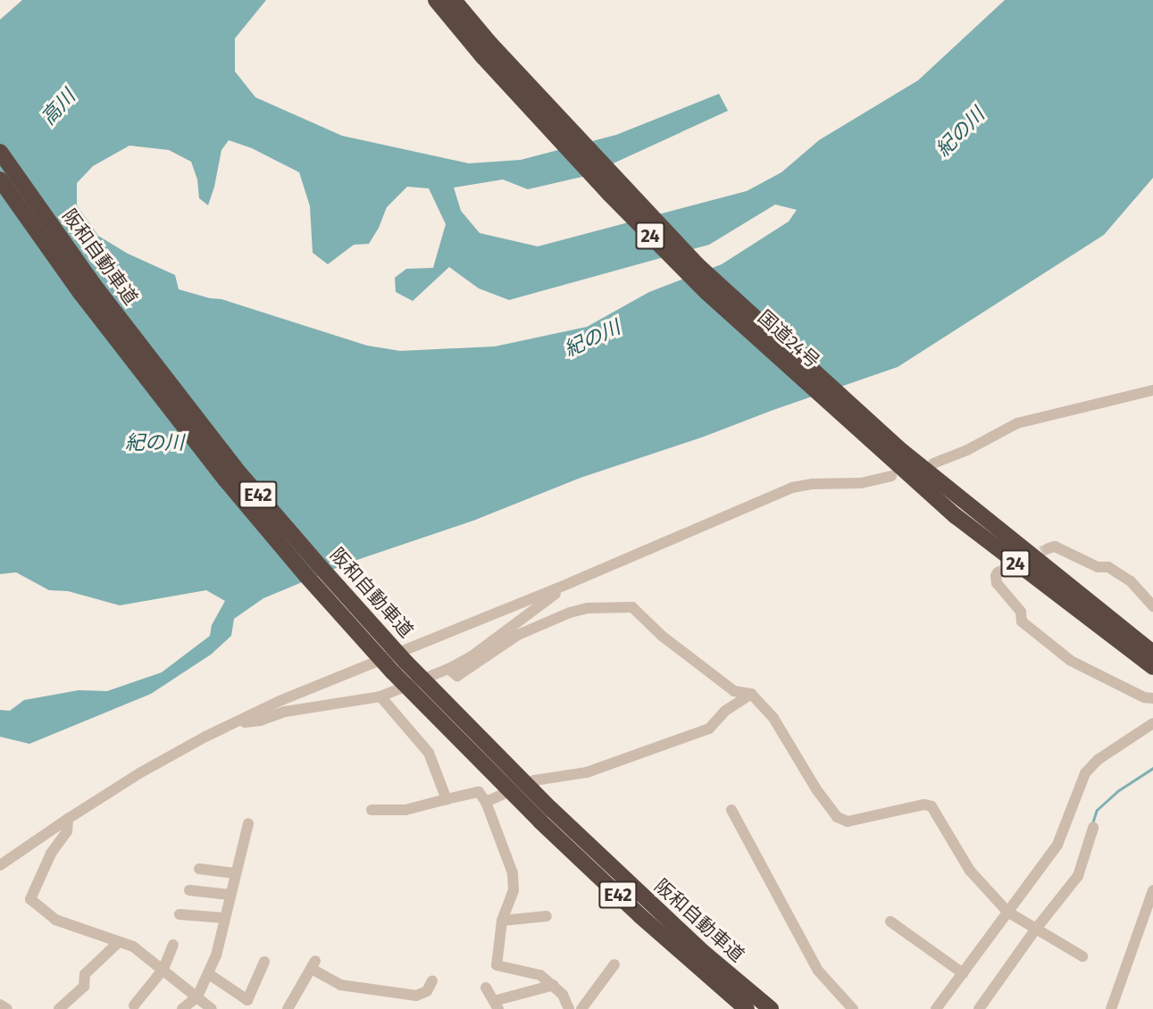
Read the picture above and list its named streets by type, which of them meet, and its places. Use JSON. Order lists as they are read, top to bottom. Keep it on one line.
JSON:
{"streets":{"highway":["24","阪和自動車道","国道24号","E42"]},"water":["高川","紀の川"]}
